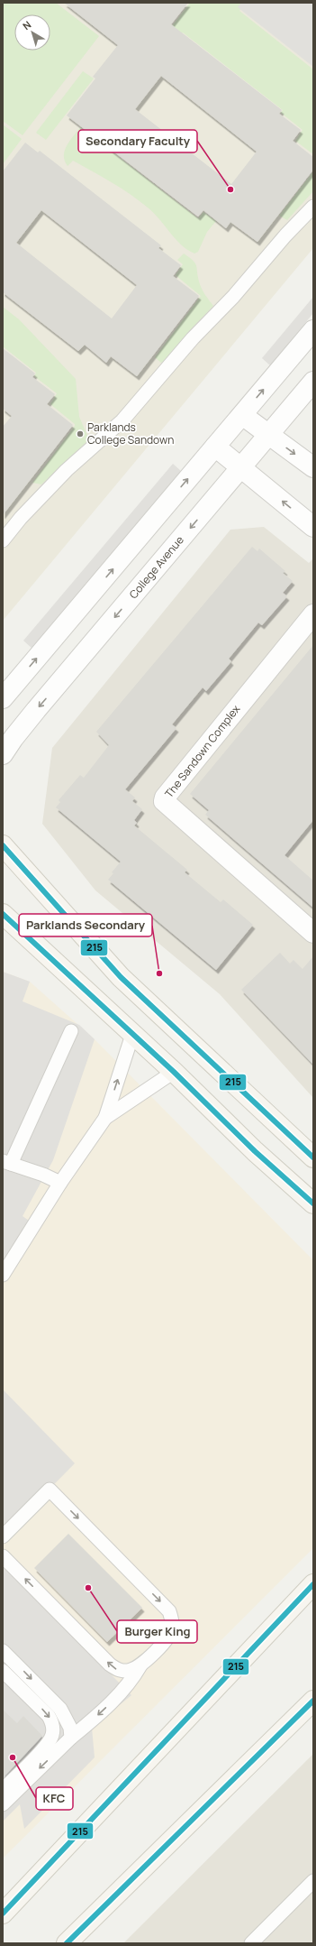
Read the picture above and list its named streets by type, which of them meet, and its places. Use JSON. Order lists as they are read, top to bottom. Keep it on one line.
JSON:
{"streets":{"street":["College Avenue","The Sandown Complex"]},"places":["Secondary Faculty","Parklands College Sandown","Parklands Secondary","Burger King","KFC"],"lines":["transit line 215"],"north":"top left"}
